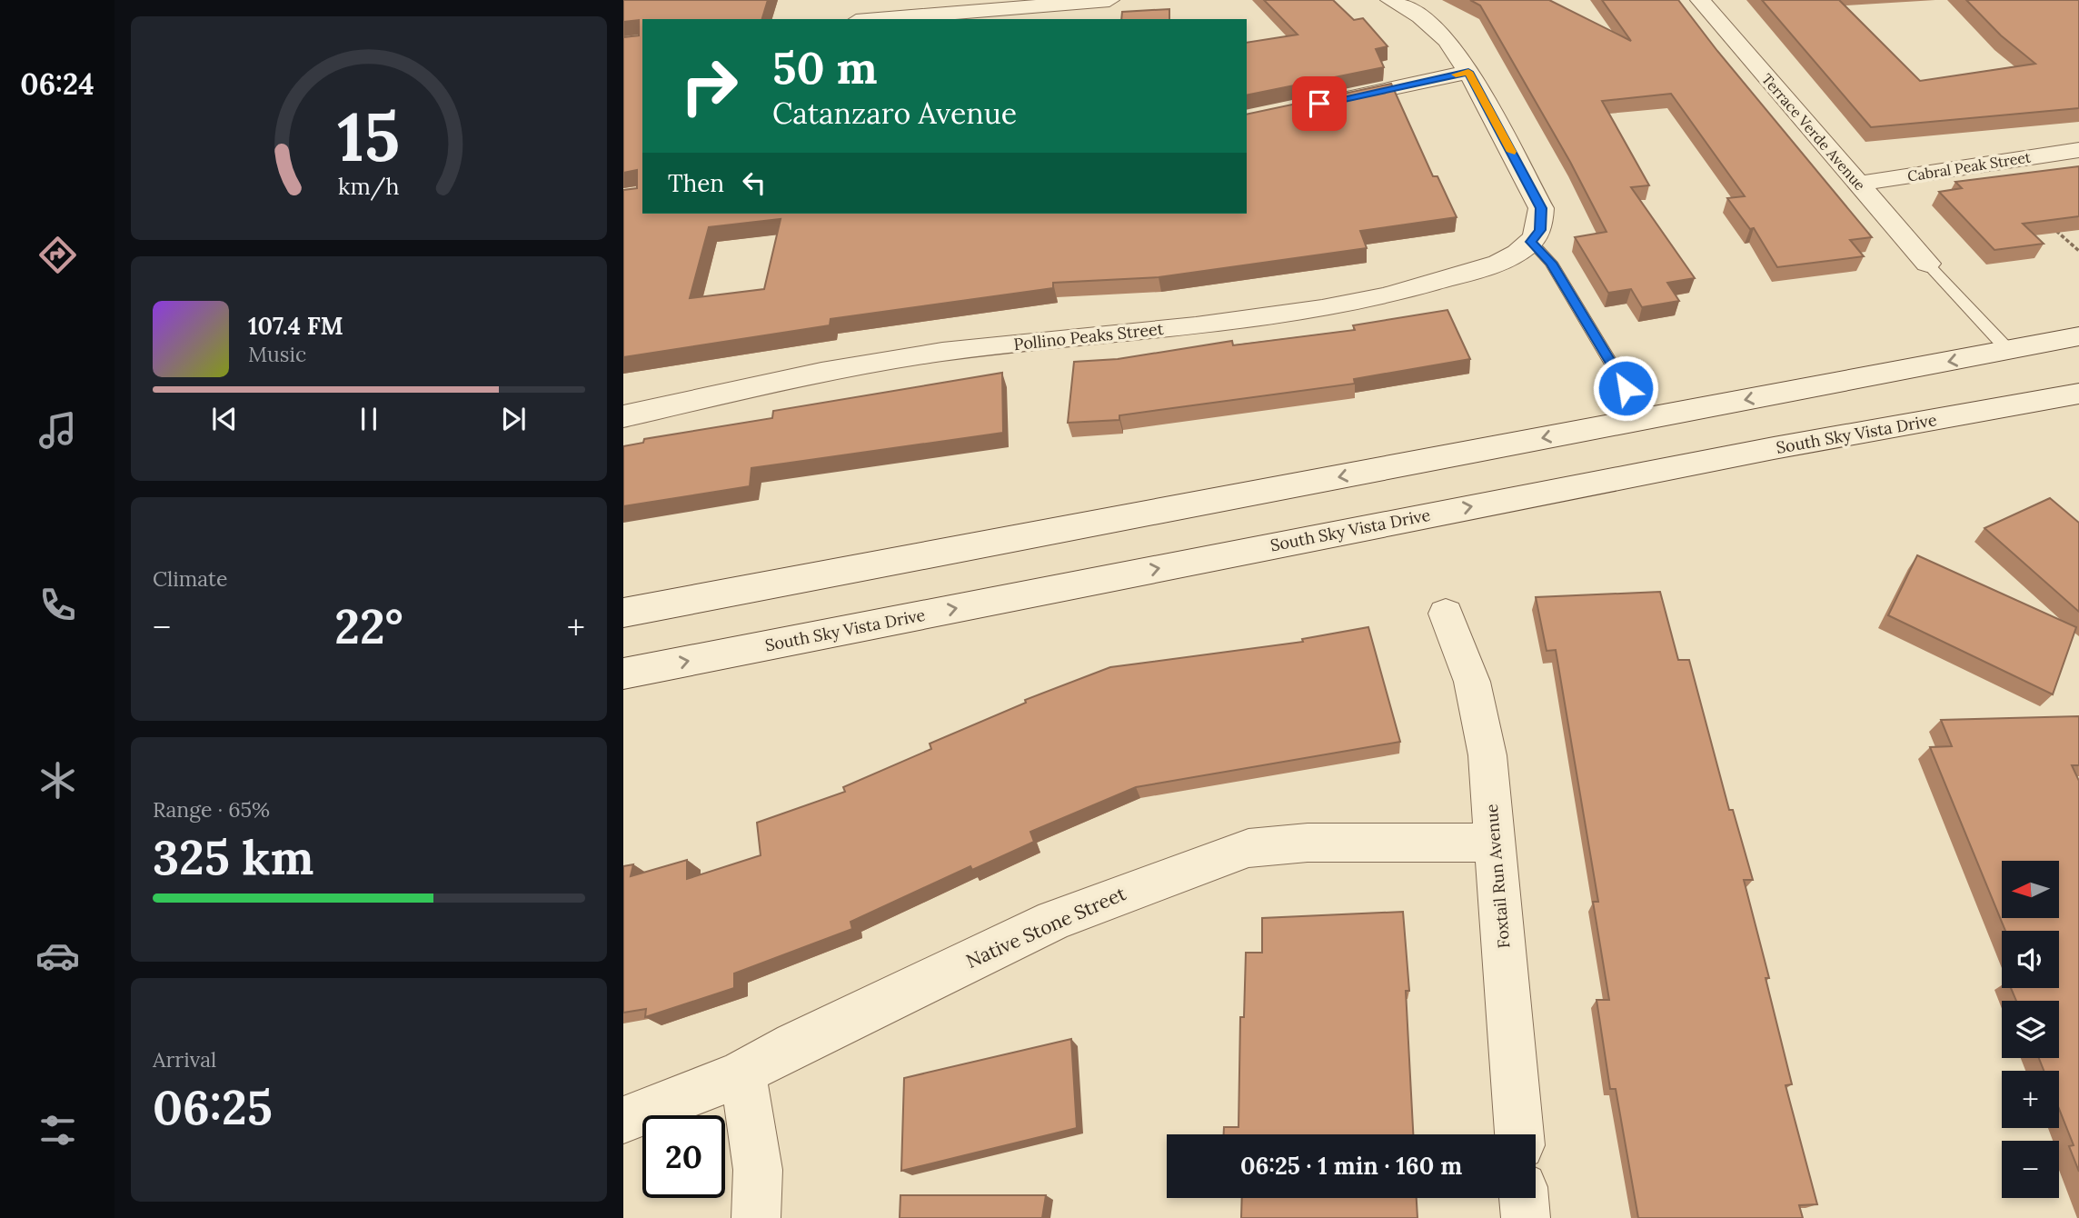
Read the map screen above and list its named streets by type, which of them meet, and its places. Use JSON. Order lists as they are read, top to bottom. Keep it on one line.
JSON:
{"streets":{"street":["Terrace Verde Avenue","Cabral Peak Street","Pollino Peaks Street","South Sky Vista Drive","Foxtail Run Avenue","Native Stone Street"]},"crossings":[["Terrace Verde Avenue","Cabral Peak Street"],["Foxtail Run Avenue","Native Stone Street"]],"north":"left","page":{"tabs":"06:24","turn":["50 m","Catanzaro Avenue"],"then":"Then","song":["107.4 FM","Music"],"tile":["Climate",["Range · 65%","325 km"],["Arrival","06:25"]],"heat":["−","22°","+"],"map_buttons":["+","−"],"limit":"20","trip":"06:25 · 1 min · 160 m","gauge":["15","km/h"]}}
